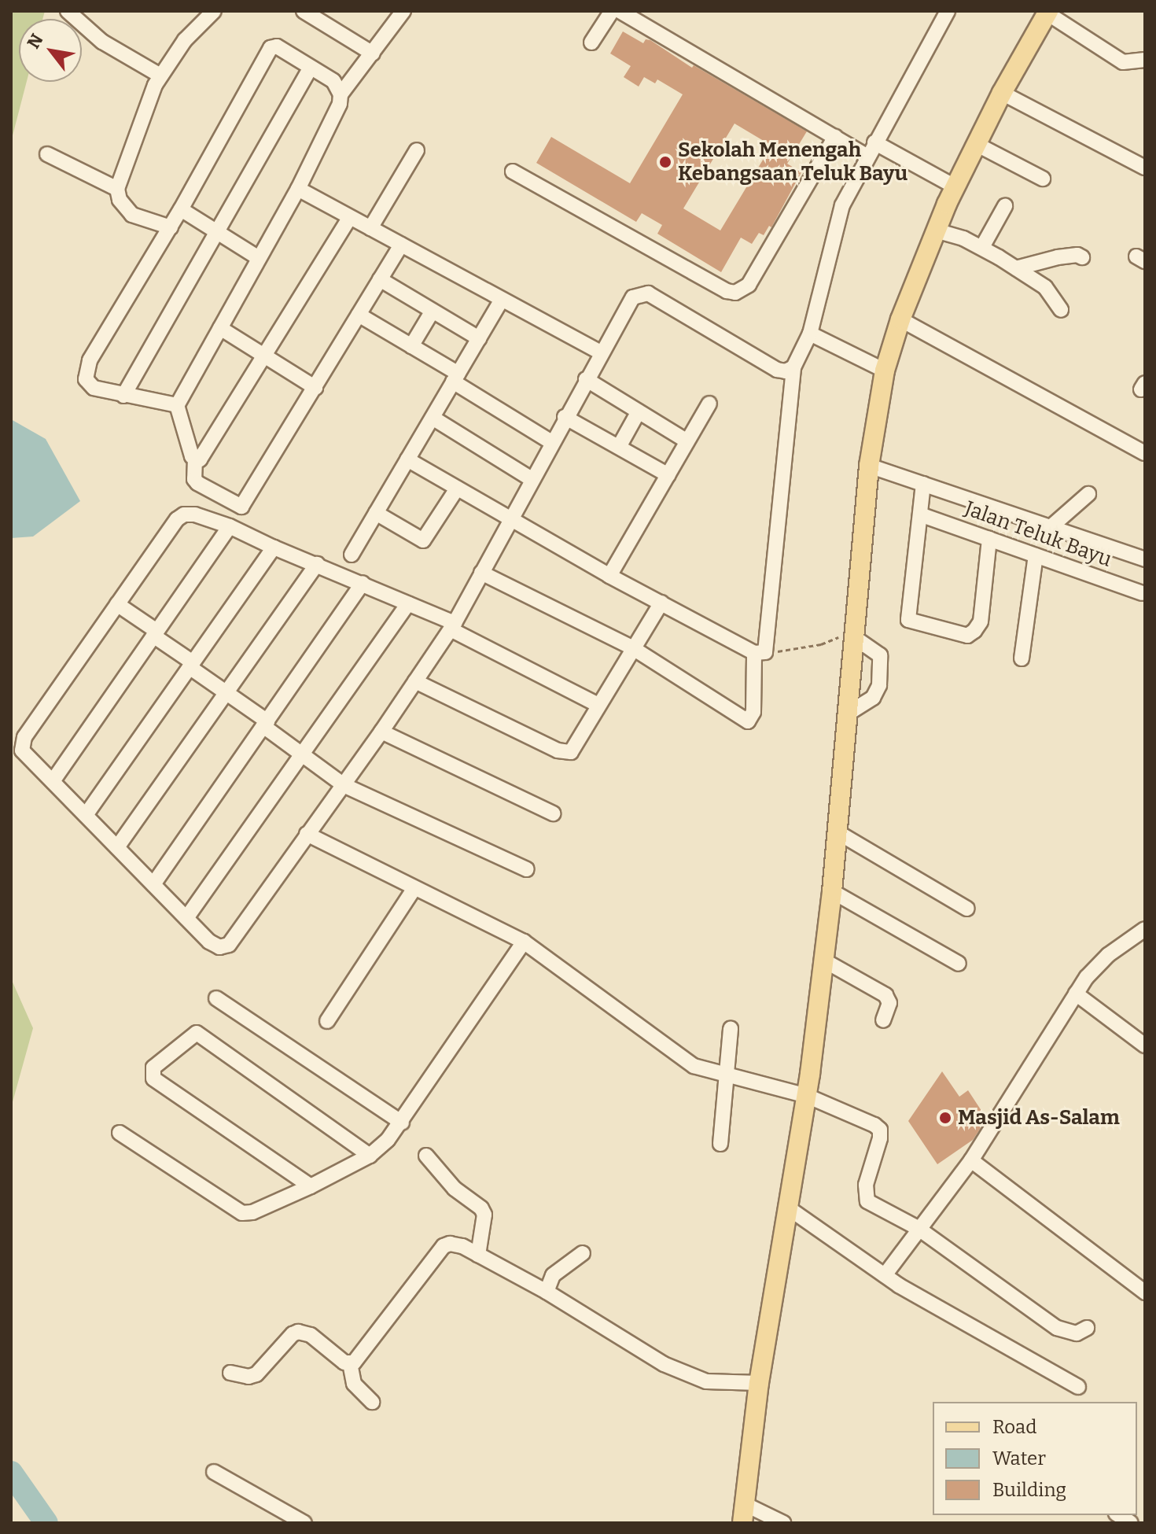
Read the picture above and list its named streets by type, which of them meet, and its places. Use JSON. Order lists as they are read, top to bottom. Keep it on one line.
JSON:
{"streets":{"street":["Jalan Teluk Bayu"]},"places":["Sekolah Menengah Kebangsaan Teluk Bayu","Masjid As-Salam"],"legend":["Road","Water","Building"],"north":"top left"}
